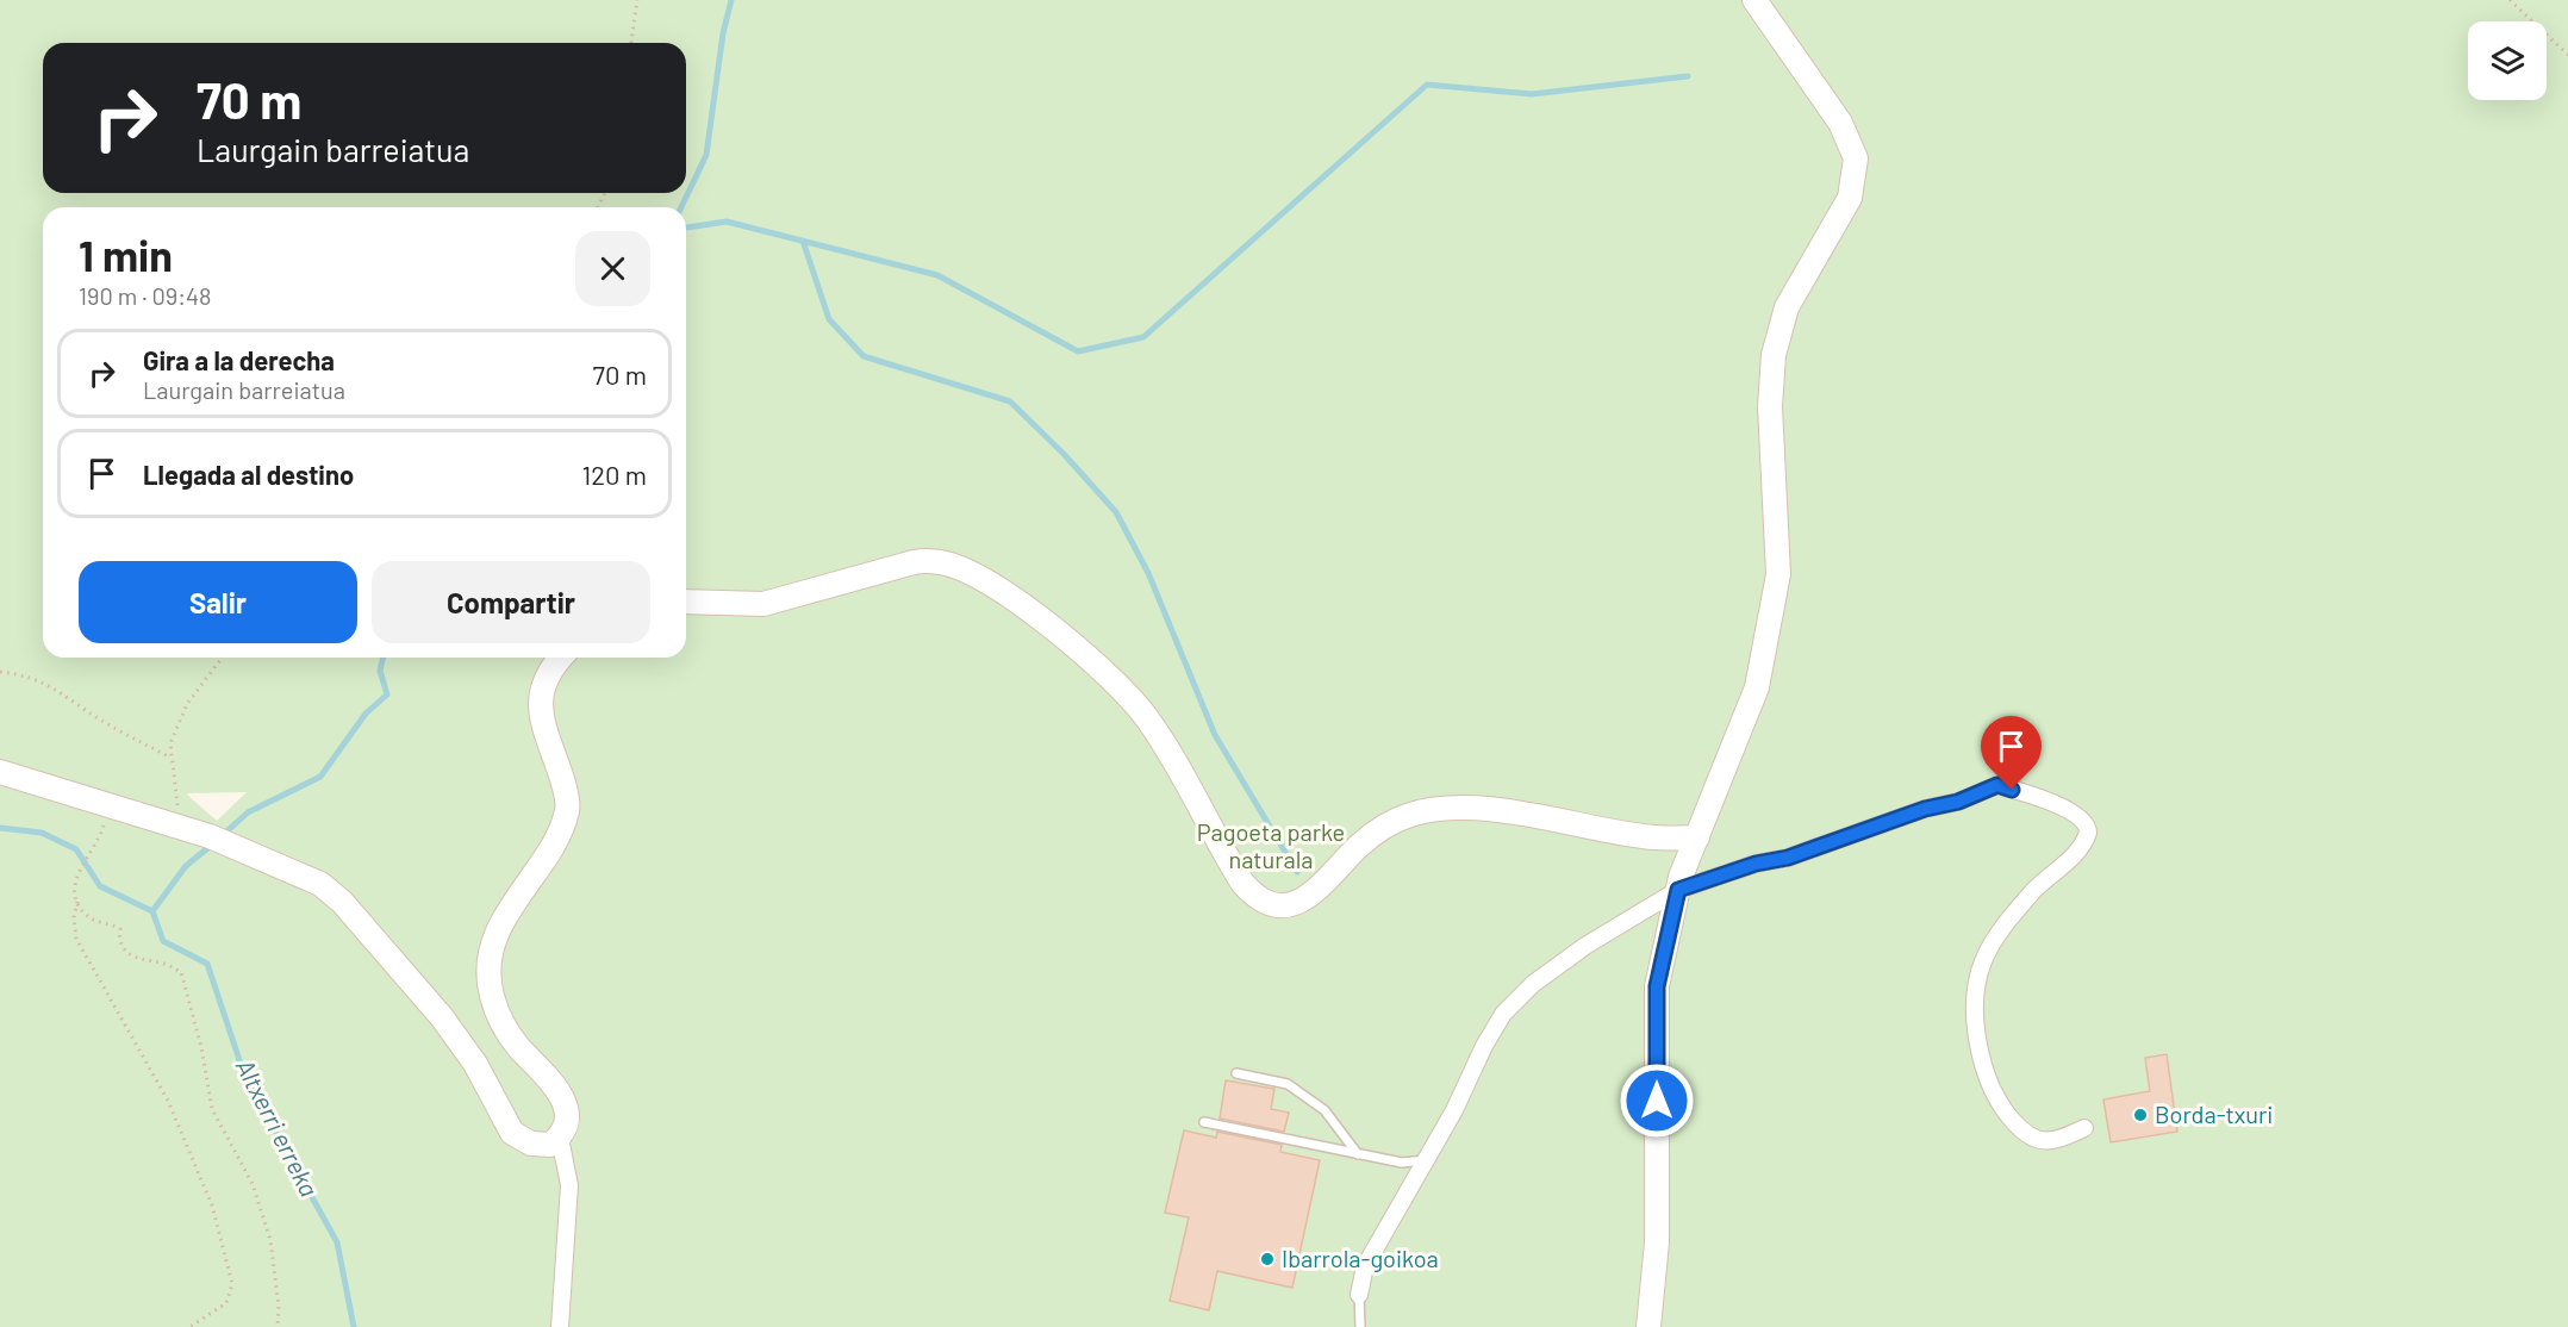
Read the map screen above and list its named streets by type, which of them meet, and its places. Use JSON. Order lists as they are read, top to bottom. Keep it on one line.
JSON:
{"water":["Altxerri erreka"],"parks":["Pagoeta parke naturala"],"places":["Borda-txuri","Ibarrola-goikoa"],"page":{"turn":["70 m","Laurgain barreiatua"],"heading":["1 min","190 m · 09:48"],"list":[{"name":"Gira a la derecha","note":"Laurgain barreiatua","value":"70 m"},{"name":"Llegada al destino","value":"120 m"}],"buttons":["Salir","Compartir"]}}
